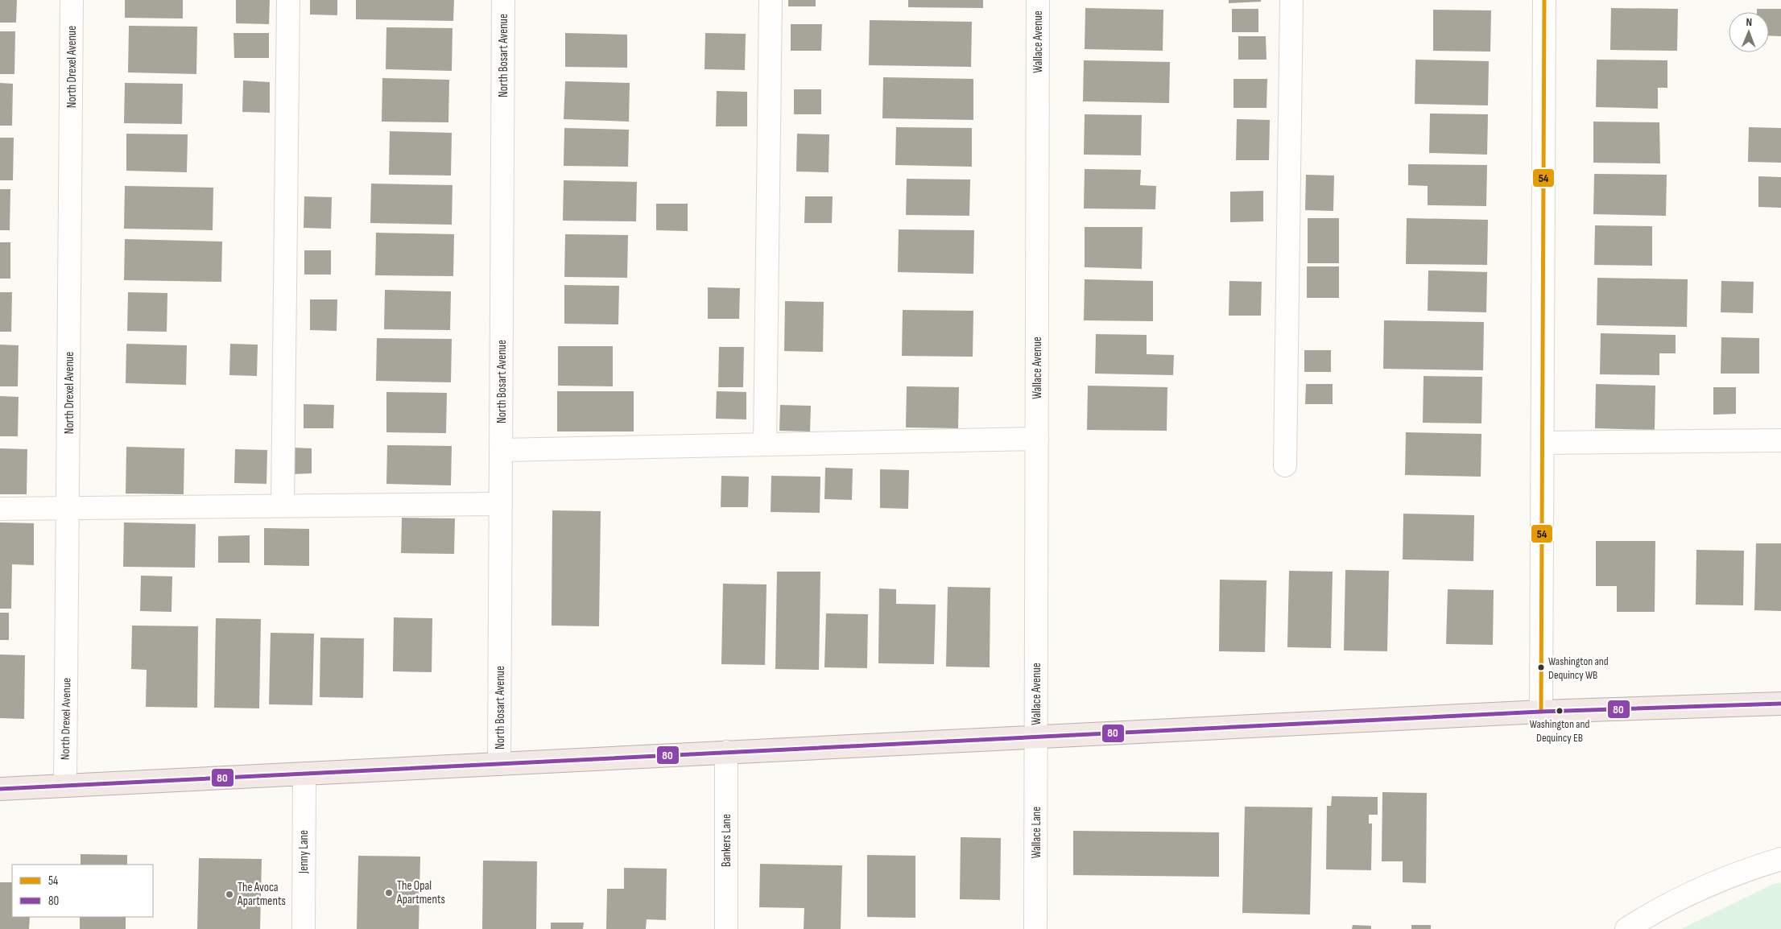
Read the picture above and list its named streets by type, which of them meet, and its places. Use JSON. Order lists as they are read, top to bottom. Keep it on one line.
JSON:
{"streets":{"street":["Wallace Avenue","North Bosart Avenue","North Drexel Avenue","Wallace Lane","Bankers Lane","Jenny Lane"]},"crossings":[["Wallace Avenue","Wallace Lane"]],"places":["Washington and Dequincy WB","Washington and Dequincy EB","The Opal Apartments","The Avoca Apartments"],"lines":["transit line 54","transit line 80"],"legend":["54","80"],"north":"top"}
